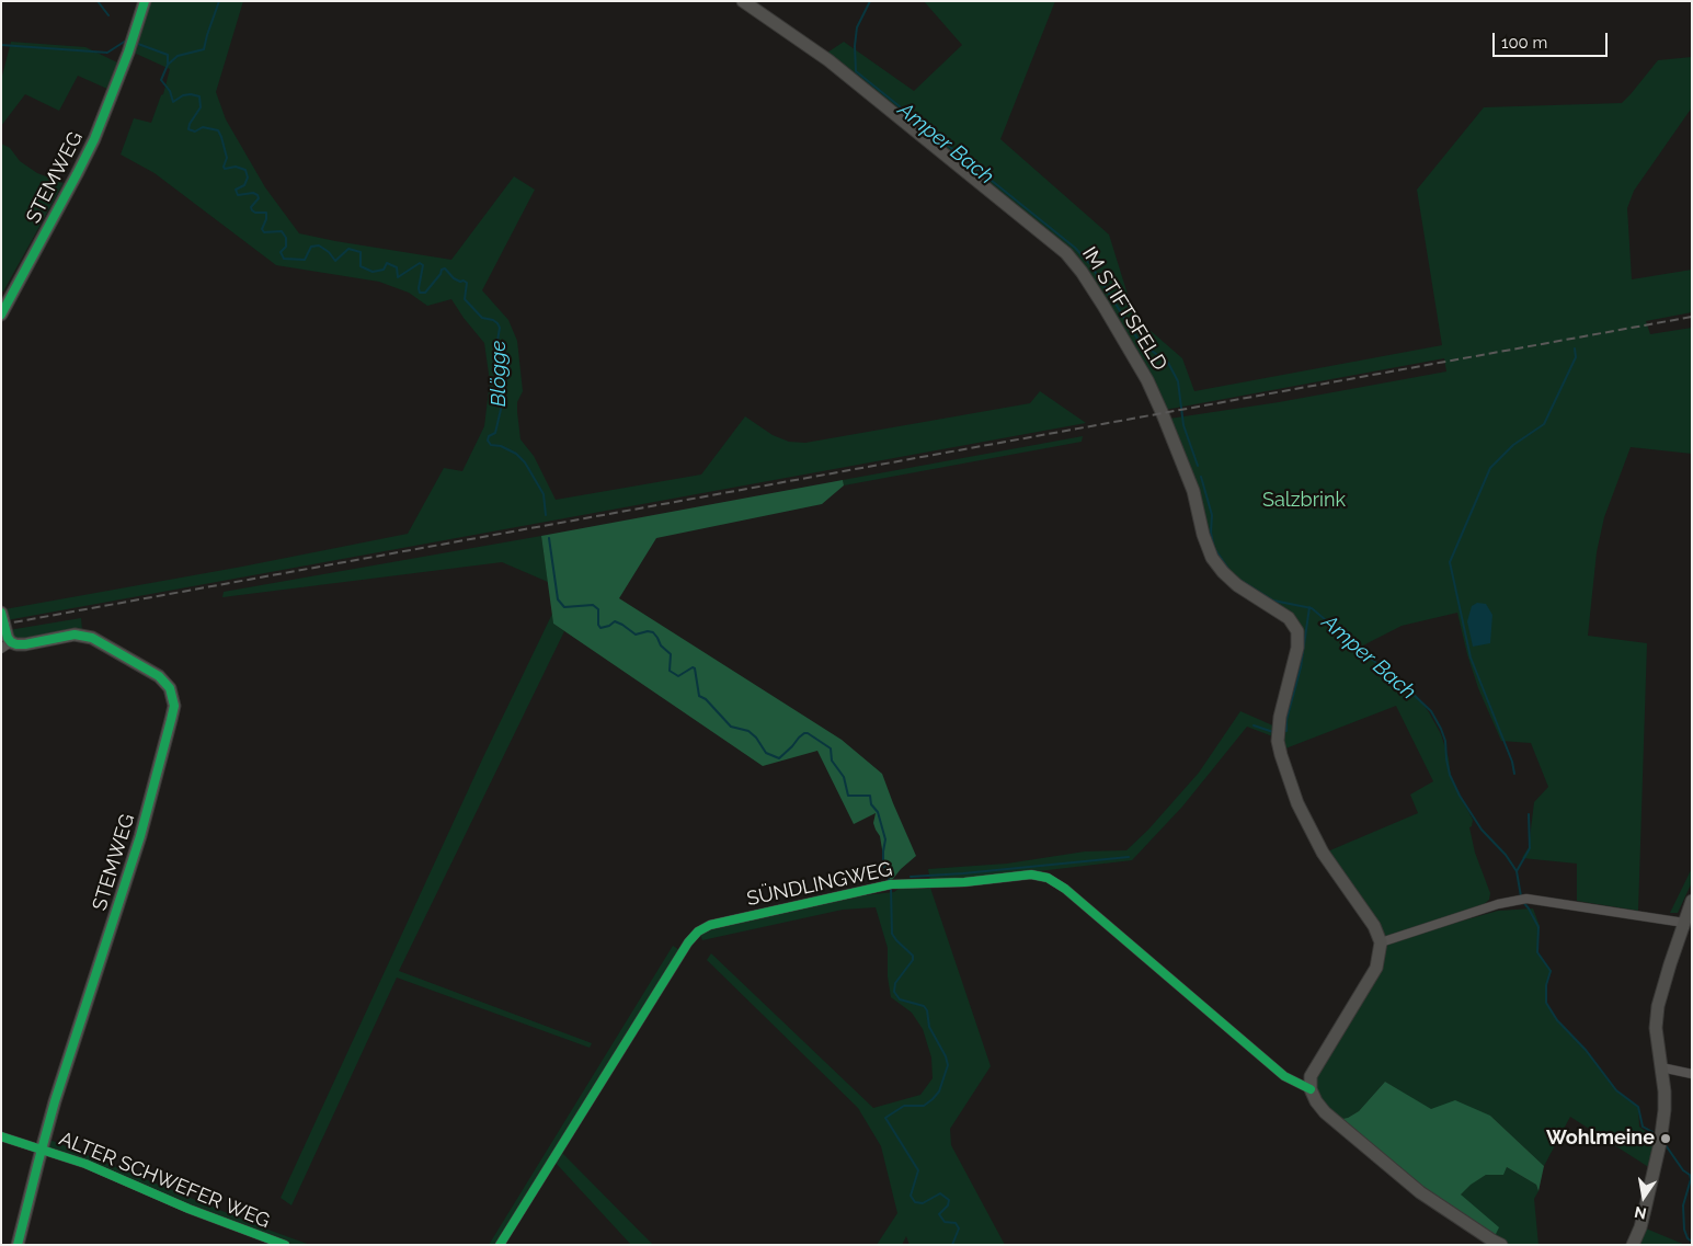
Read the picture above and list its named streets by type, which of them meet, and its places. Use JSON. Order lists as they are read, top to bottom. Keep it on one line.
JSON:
{"streets":{"street":["STEMWEG","IM STIFTSFELD","SÜNDLINGWEG","ALTER SCHWEFER WEG"]},"crossings":[["STEMWEG","ALTER SCHWEFER WEG"]],"water":["Amper Bach","Blögge"],"parks":["Salzbrink"],"places":["Wohlmeine"],"scale_bar":"100 m","north":"bottom"}
